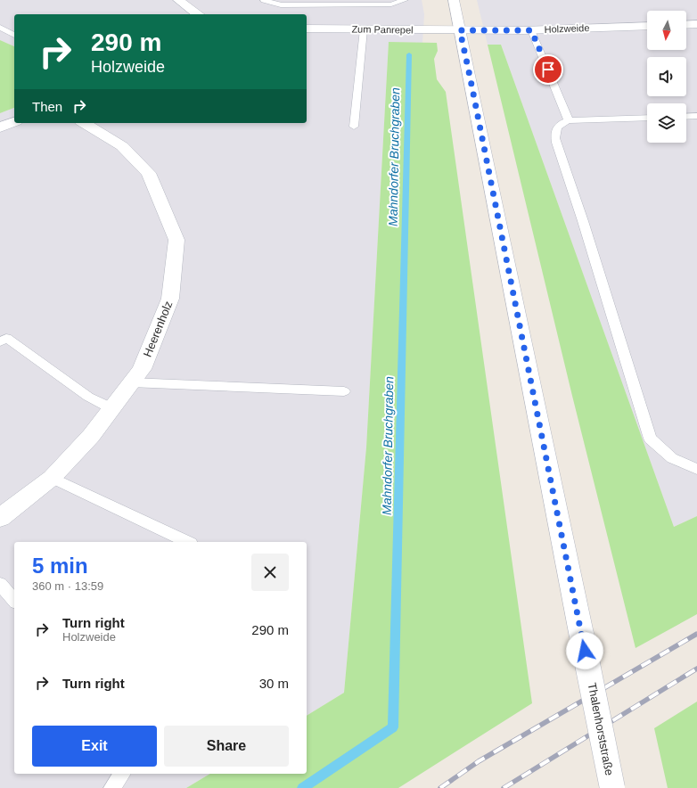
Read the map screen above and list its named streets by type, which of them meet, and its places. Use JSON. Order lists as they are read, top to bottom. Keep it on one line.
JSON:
{"streets":{"street":["Holzweide","Zum Panrepel","Heerenholz","Thalenhorststraße"]},"crossings":[["Holzweide","Zum Panrepel"],["Holzweide","Thalenhorststraße"],["Zum Panrepel","Thalenhorststraße"]],"water":["Mahndorfer Bruchgraben"],"north":"bottom","page":{"turn":["290 m","Holzweide"],"then":"Then","heading":["5 min","360 m · 13:59"],"list":[{"name":"Turn right","note":"Holzweide","value":"290 m"},{"name":"Turn right","value":"30 m"}],"buttons":["Exit","Share"]}}
